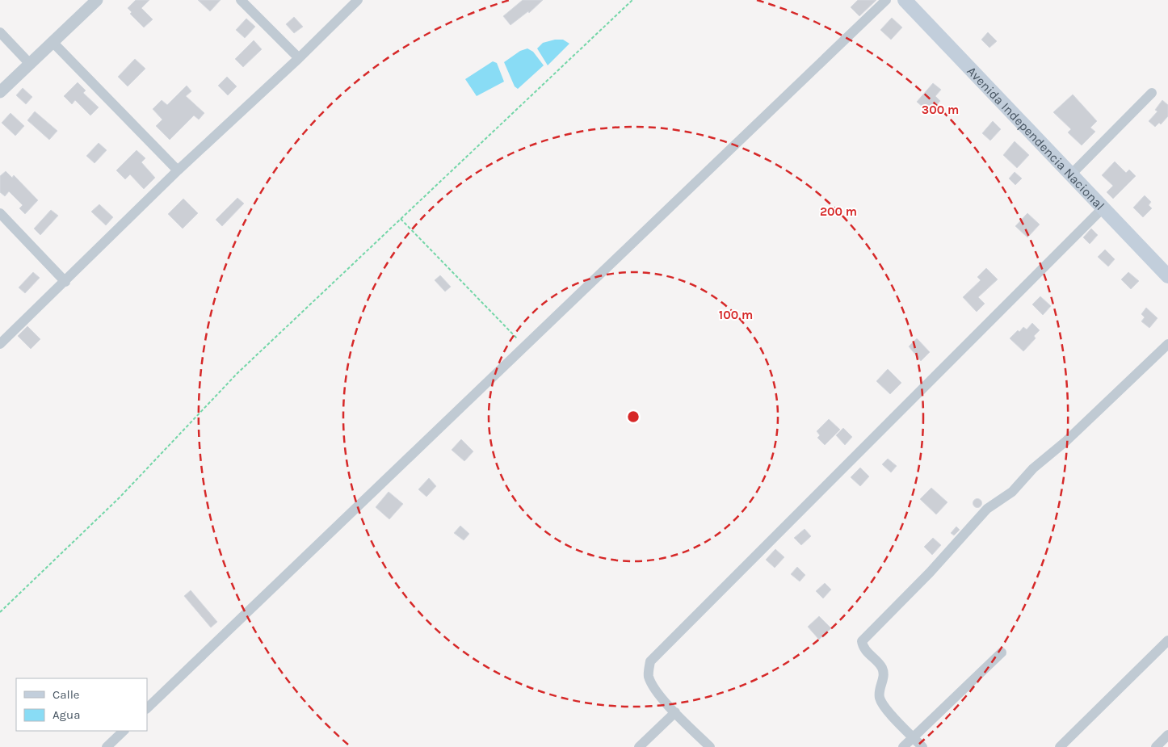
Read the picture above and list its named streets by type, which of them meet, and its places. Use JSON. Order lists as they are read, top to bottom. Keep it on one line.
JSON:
{"streets":{"main road":["Avenida Independencia Nacional"]},"legend":["Calle","Agua"],"rings":["300 m","200 m","100 m"]}
